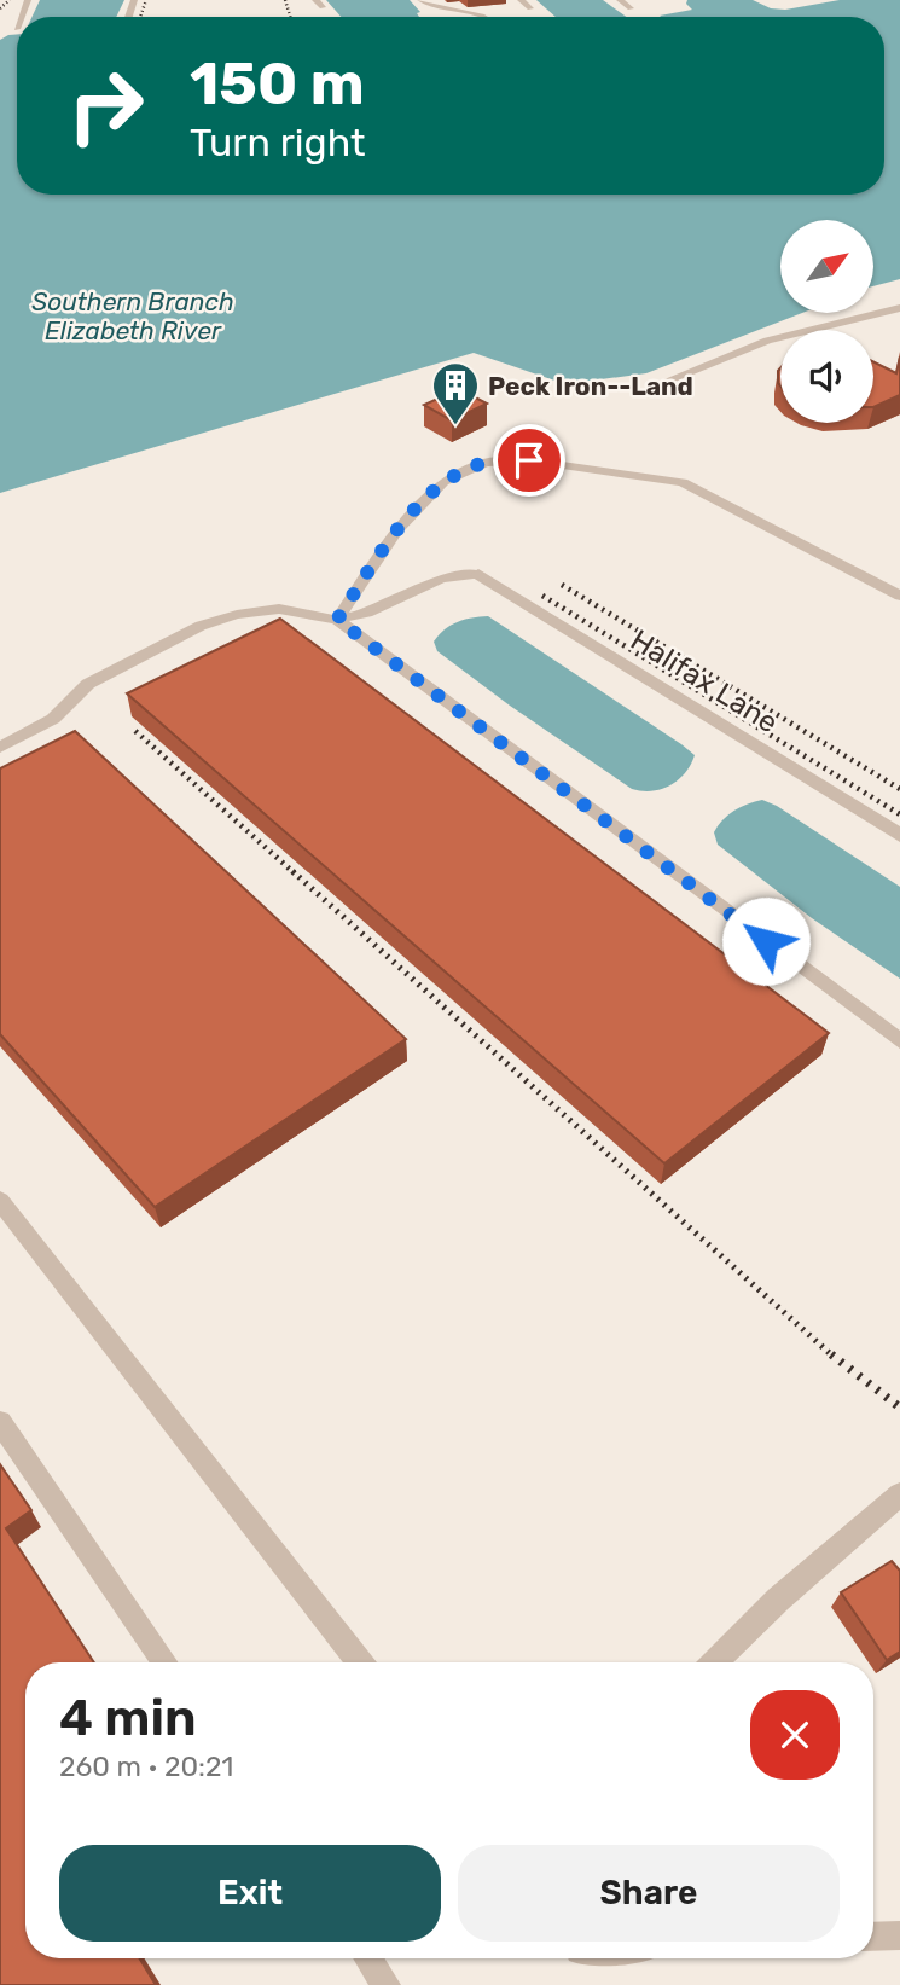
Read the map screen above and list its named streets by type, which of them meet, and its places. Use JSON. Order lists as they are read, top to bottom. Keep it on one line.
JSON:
{"streets":{"street":["Halifax Lane"]},"water":["Southern Branch Elizabeth River"],"places":{"building":["Peck Iron--Land"]},"north":"top right","page":{"turn":["150 m","Turn right"],"heading":["4 min","260 m · 20:21"],"buttons":["Exit","Share"]}}
